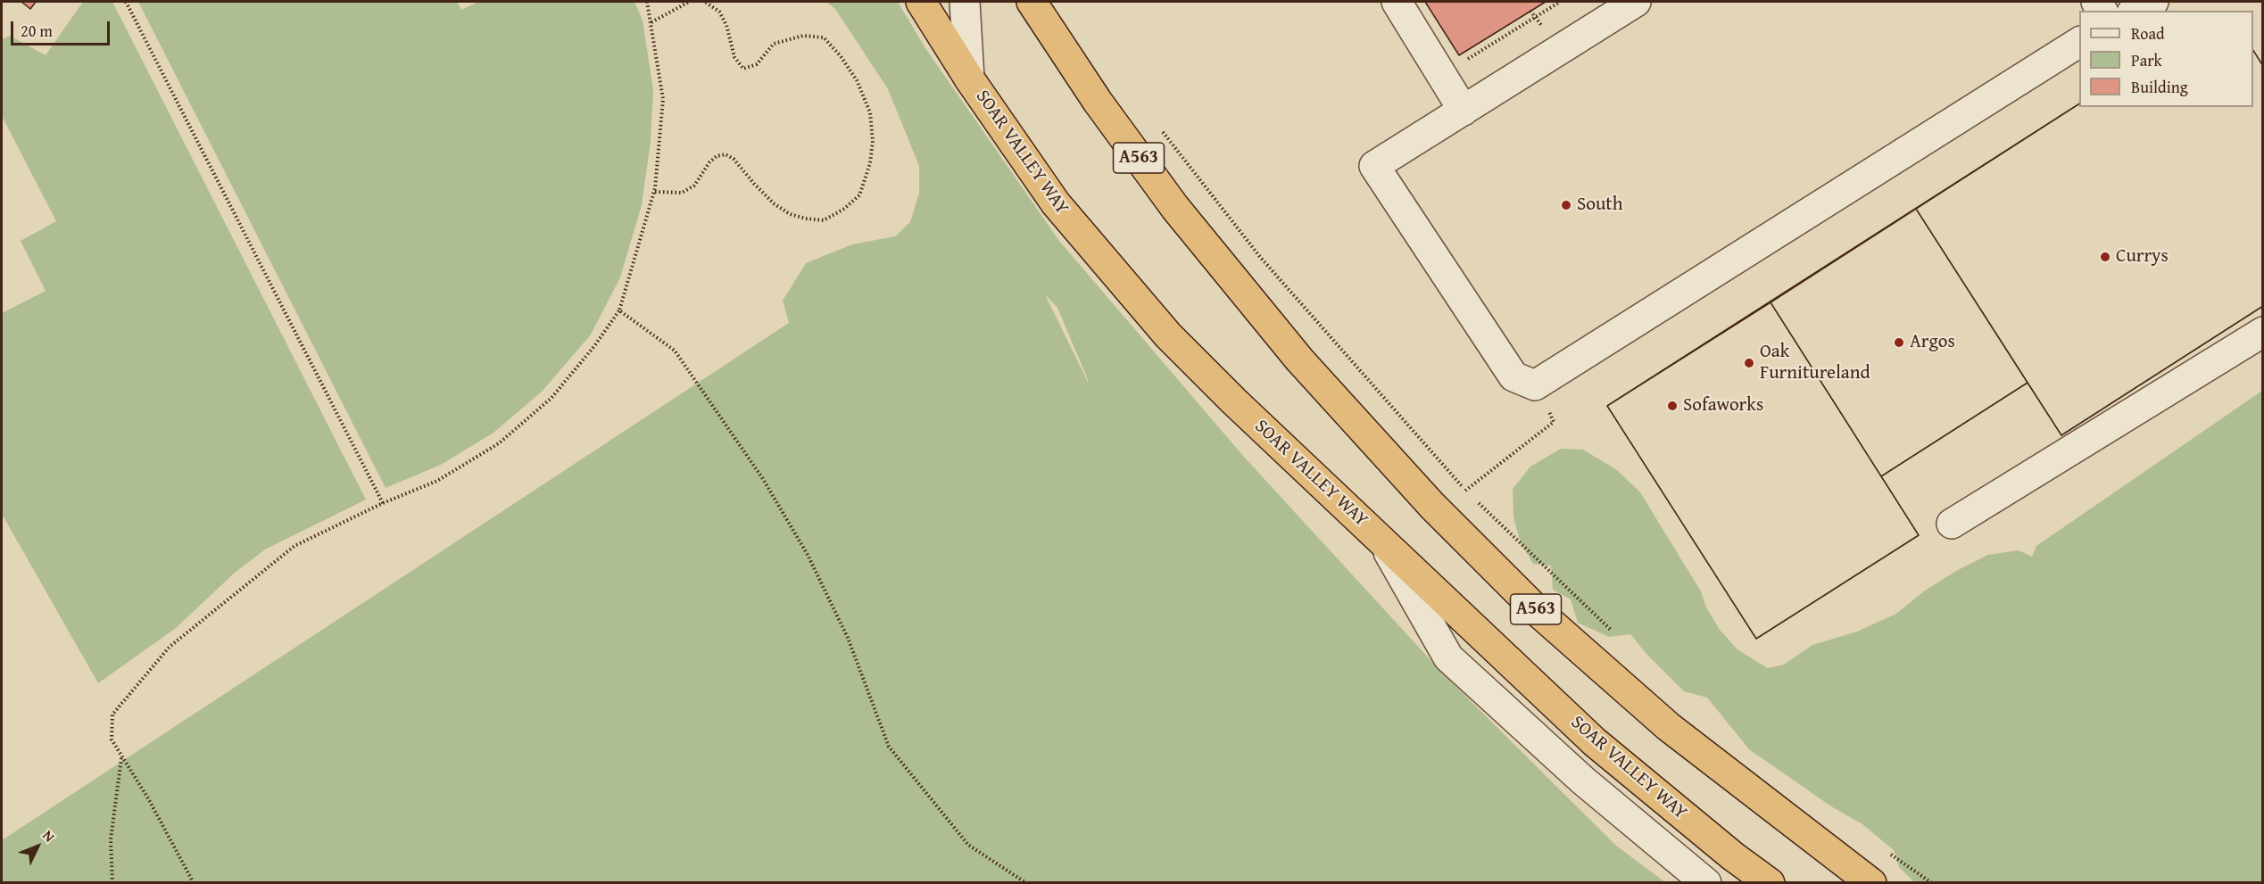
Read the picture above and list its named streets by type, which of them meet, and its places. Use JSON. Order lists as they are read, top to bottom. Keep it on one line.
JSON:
{"streets":{"highway":["SOAR VALLEY WAY","A563"]},"places":["South","Currys","Argos","Oak Furnitureland","Sofaworks"],"legend":["Road","Park","Building"],"scale_bar":"20 m","north":"top right"}
